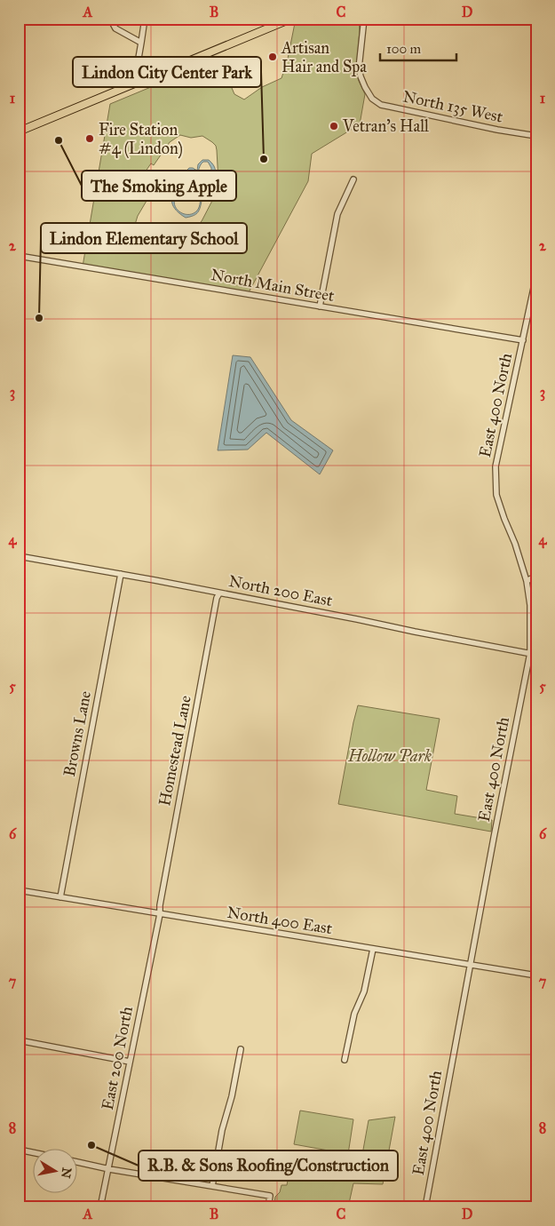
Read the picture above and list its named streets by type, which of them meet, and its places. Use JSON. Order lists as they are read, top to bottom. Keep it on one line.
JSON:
{"streets":{"street":["North 135 West","North Main Street","East 400 North","North 200 East","Browns Lane","Homestead Lane","North 400 East","East 200 North"]},"crossings":[["North Main Street","East 400 North"],["East 400 North","North 200 East"],["East 400 North","North 400 East"],["North 200 East","Browns Lane"],["North 200 East","Homestead Lane"],["Browns Lane","North 400 East"],["Homestead Lane","North 400 East"],["Homestead Lane","East 200 North"],["North 400 East","East 200 North"]],"parks":["Hollow Park"],"places":["Artisan Hair and Spa","Vetran's Hall","Fire Station #4 (Lindon)","The Smoking Apple","Lindon City Center Park","Lindon Elementary School","R.B. & Sons Roofing/Construction"],"scale_bar":"100 m","north":"right","grid":{"columns":["A","B","C","D"],"rows":["1","2","3","4","5","6","7","8"]}}
